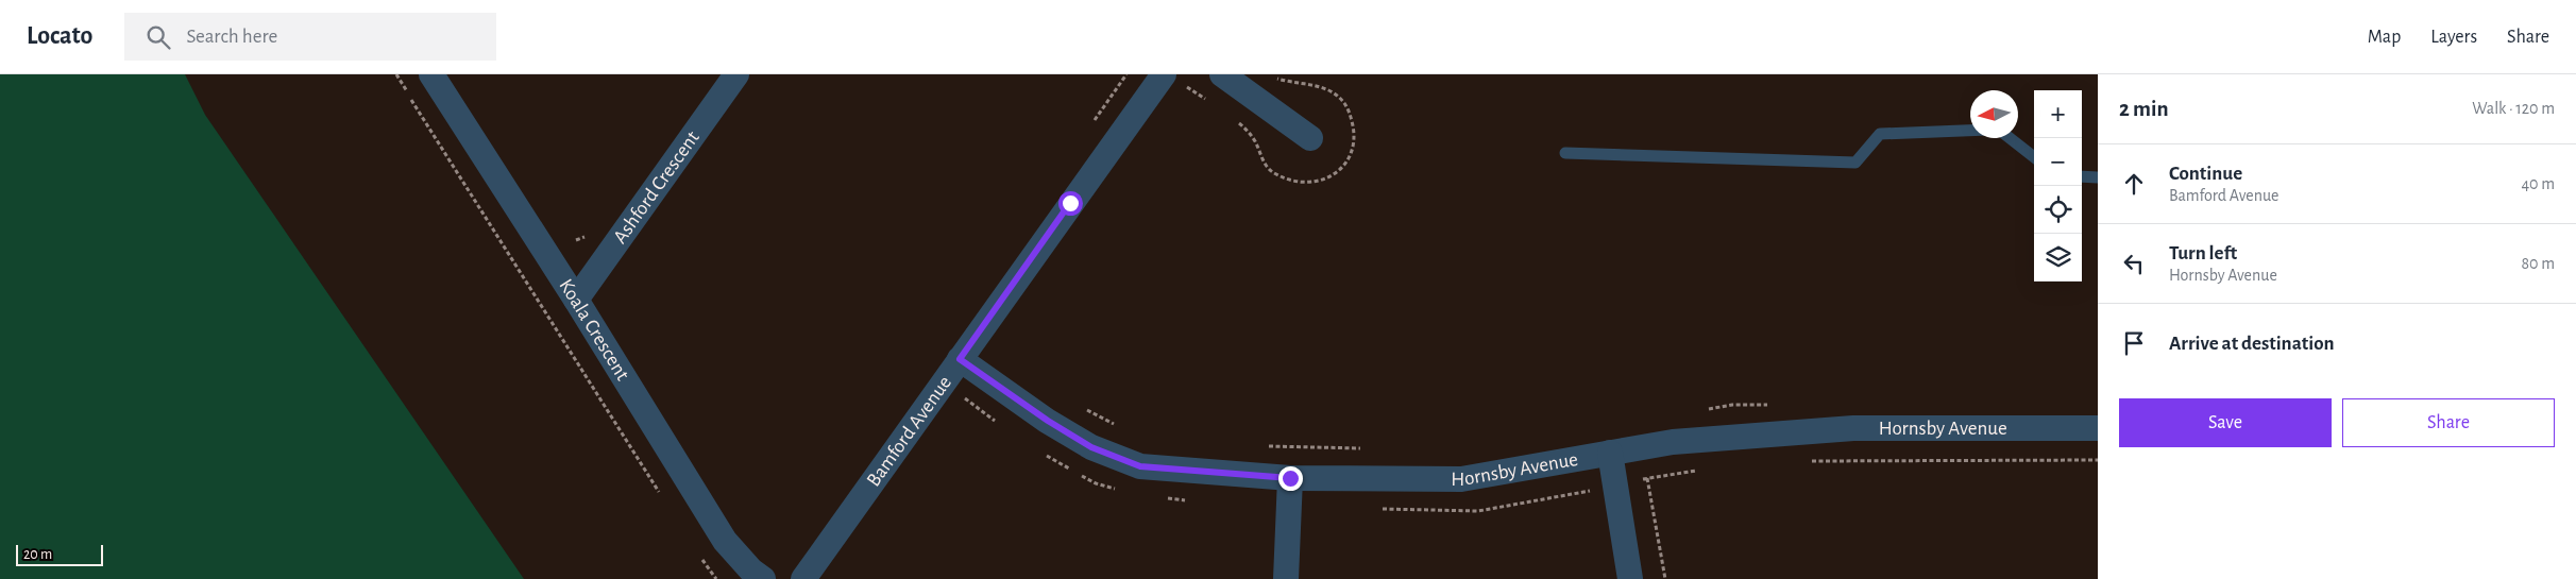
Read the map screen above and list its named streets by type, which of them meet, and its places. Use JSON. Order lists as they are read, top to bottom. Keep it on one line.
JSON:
{"streets":{"street":["Ashford Crescent","Koala Crescent","Hornsby Avenue","Bamford Avenue"]},"crossings":[["Ashford Crescent","Koala Crescent"],["Hornsby Avenue","Bamford Avenue"]],"scale_bar":"20 m","north":"left","page":{"header":"Locato","search":"Search here","nav":["Map","Layers","Share"],"heading":["2 min","Walk · 120 m"],"map_buttons":["+","−"],"list":[["Continue","Bamford Avenue","40 m"],["Turn left","Hornsby Avenue","80 m"],"Arrive at destination"],"buttons":["Save","Share"],"scale":"20 m"}}
